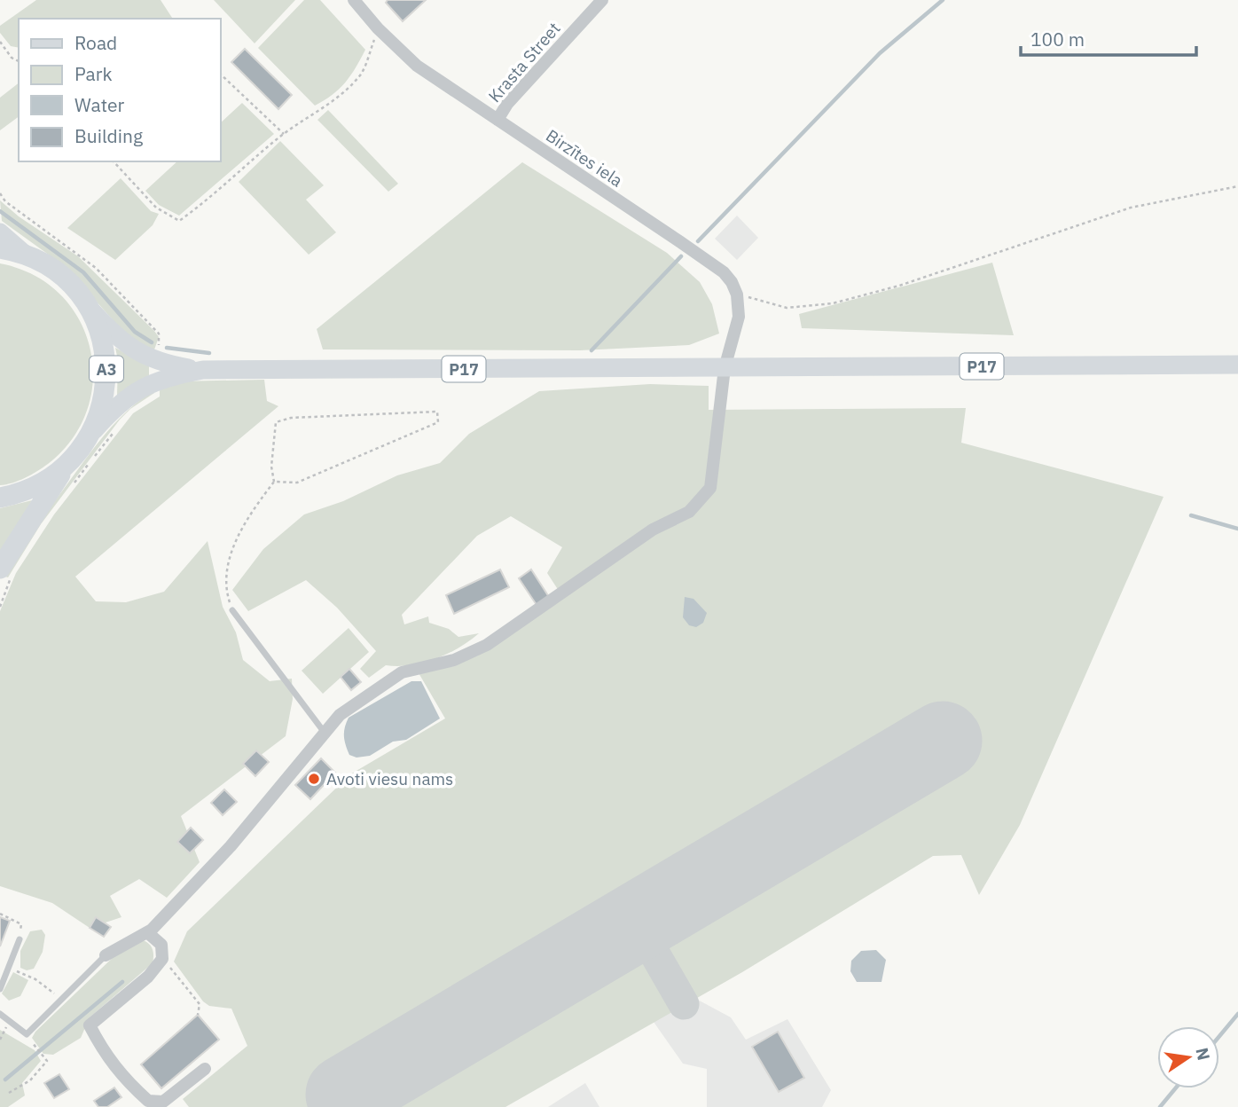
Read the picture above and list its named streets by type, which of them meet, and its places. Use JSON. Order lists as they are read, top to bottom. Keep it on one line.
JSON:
{"streets":{"highway":["A3"],"main road":["P17"],"street":["Krasta Street","Birzītes iela"]},"crossings":[["Krasta Street","Birzītes iela"],["P17","A3"]],"places":["Avoti viesu nams"],"legend":["Road","Park","Water","Building"],"scale_bar":"100 m","north":"right"}
